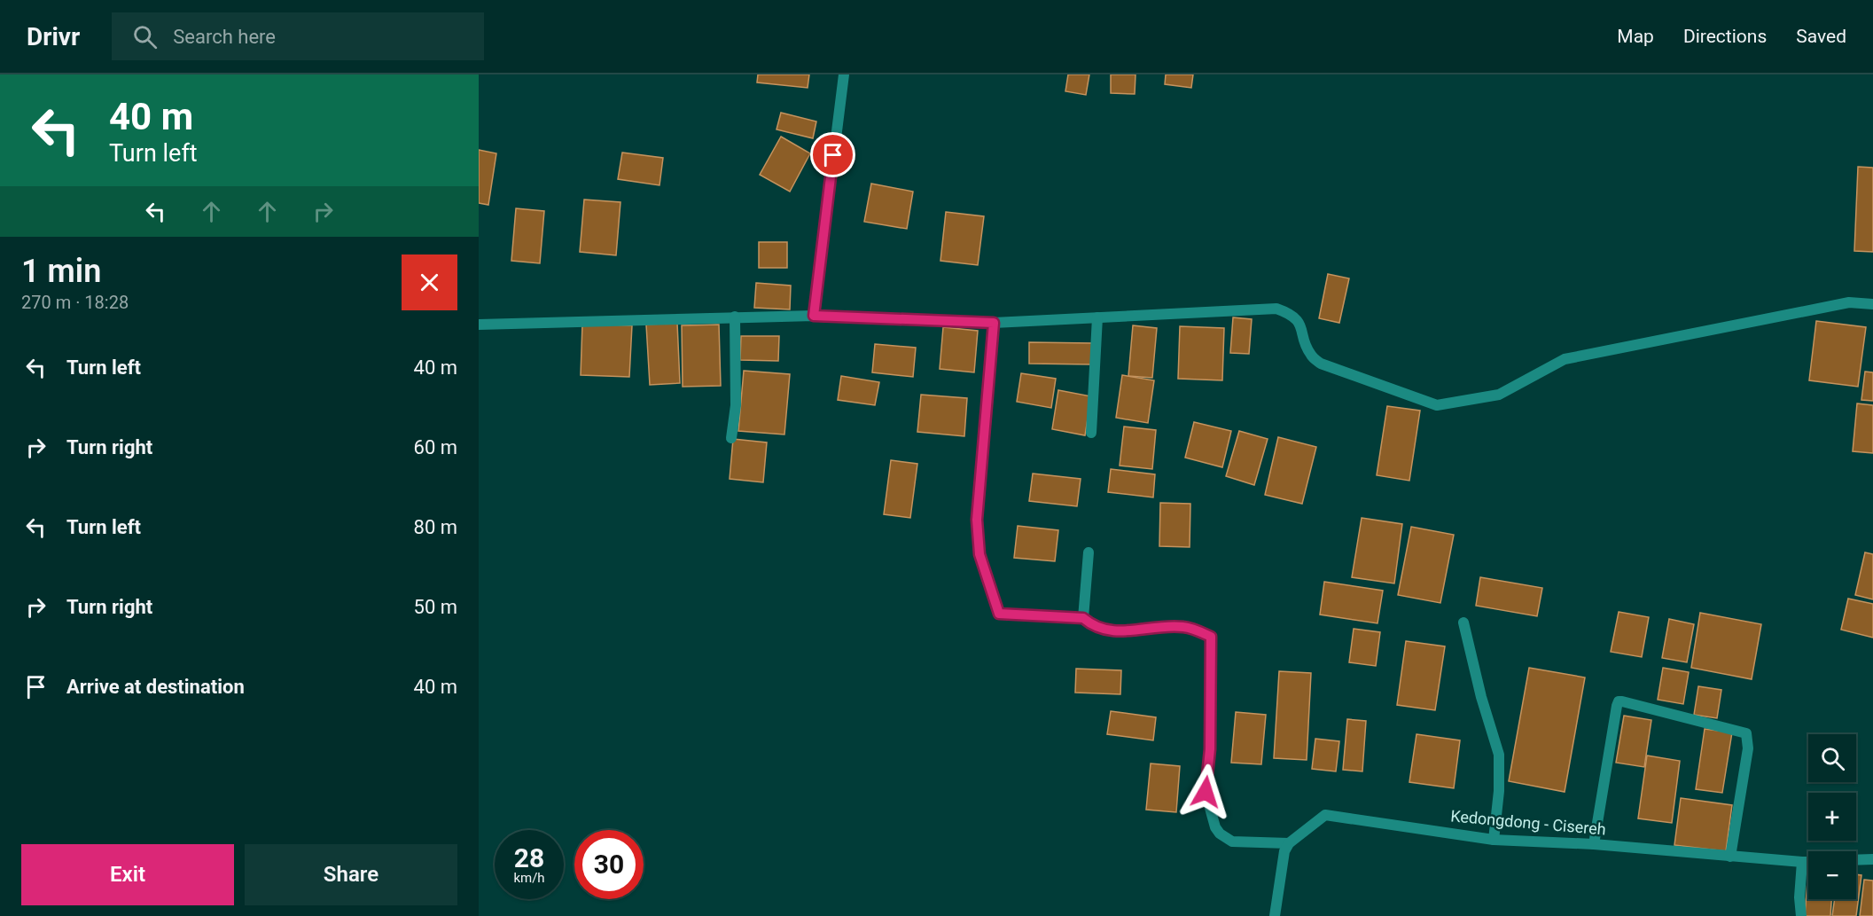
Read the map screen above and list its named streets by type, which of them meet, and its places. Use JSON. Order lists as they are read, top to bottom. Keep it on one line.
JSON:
{"streets":{"street":["Kedongdong - Cisereh"]},"page":{"header":"Drivr","search":"Search here","nav":["Map","Directions","Saved"],"turn":["40 m","Turn left"],"heading":["1 min","270 m · 18:28"],"list":[{"name":"Turn left","value":"40 m"},{"name":"Turn right","value":"60 m"},{"name":"Turn left","value":"80 m"},{"name":"Turn right","value":"50 m"},{"name":"Arrive at destination","value":"40 m"}],"map_buttons":["+","−"],"speed":"28 km/h","limit":"30","buttons":["Exit","Share"]}}
